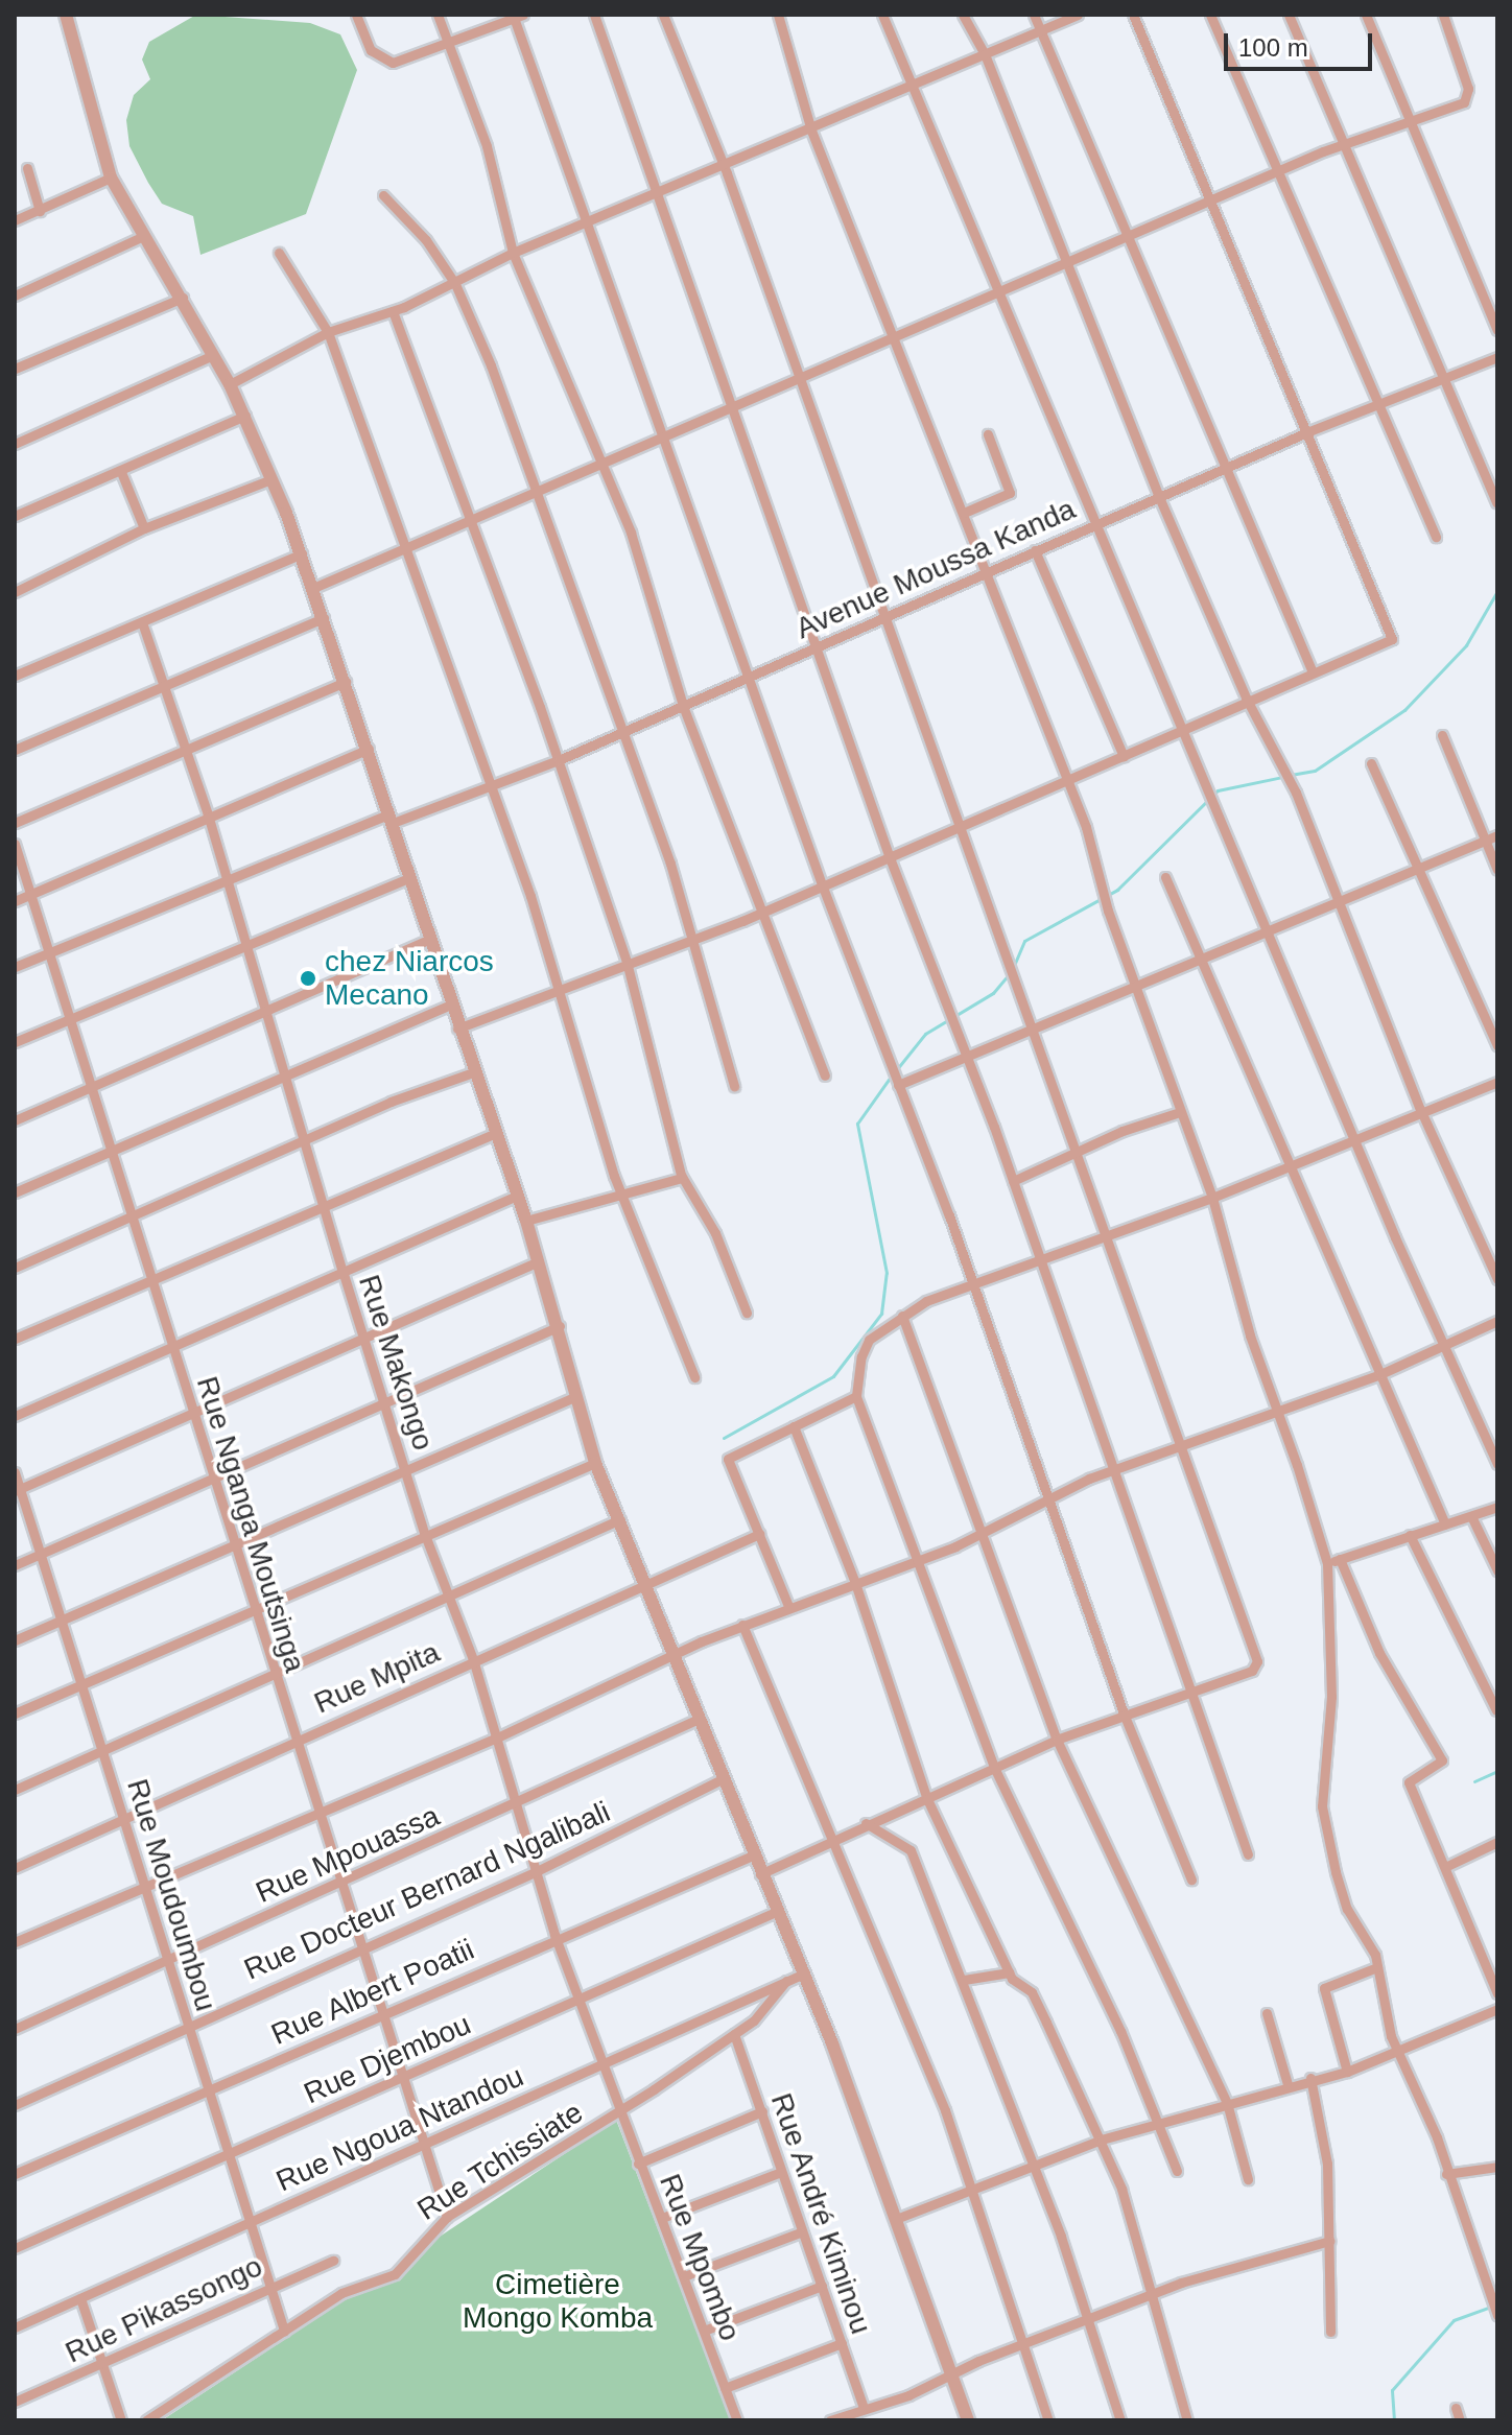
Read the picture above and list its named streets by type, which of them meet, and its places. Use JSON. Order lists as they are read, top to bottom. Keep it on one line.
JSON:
{"streets":{"street":["Avenue Moussa Kanda","Rue Makongo","Rue Nganga Moutsinga","Rue Mpita","Rue Mpouassa","Rue Docteur Bernard Ngalibali","Rue Moudoumbou","Rue Albert Poatii","Rue Djembou","Rue Ngoua Ntandou","Rue Tchissiate","Rue André Kiminou","Rue Mpombo","Rue Pikassongo"]},"crossings":[["Avenue Moussa Kanda","Rue Makongo"],["Avenue Moussa Kanda","Rue Nganga Moutsinga"],["Rue Makongo","Rue Mpita"],["Rue Makongo","Rue Mpouassa"],["Rue Makongo","Rue Docteur Bernard Ngalibali"],["Rue Makongo","Rue Albert Poatii"],["Rue Makongo","Rue Djembou"],["Rue Makongo","Rue Ngoua Ntandou"],["Rue Makongo","Rue Tchissiate"],["Rue Makongo","Rue Mpombo"],["Rue Nganga Moutsinga","Rue Mpita"],["Rue Nganga Moutsinga","Rue Mpouassa"],["Rue Nganga Moutsinga","Rue Docteur Bernard Ngalibali"],["Rue Nganga Moutsinga","Rue Albert Poatii"],["Rue Nganga Moutsinga","Rue Djembou"],["Rue Nganga Moutsinga","Rue Ngoua Ntandou"],["Rue Nganga Moutsinga","Rue Tchissiate"],["Rue Mpita","Rue Moudoumbou"],["Rue Mpouassa","Rue Moudoumbou"],["Rue Docteur Bernard Ngalibali","Rue Moudoumbou"],["Rue Moudoumbou","Rue Albert Poatii"],["Rue Moudoumbou","Rue Djembou"],["Rue Moudoumbou","Rue Ngoua Ntandou"],["Rue Moudoumbou","Rue Tchissiate"],["Rue Moudoumbou","Rue Pikassongo"],["Rue Ngoua Ntandou","Rue Tchissiate"],["Rue Tchissiate","Rue André Kiminou"],["Rue Tchissiate","Rue Mpombo"]],"parks":["Cimetière Mongo Komba"],"places":["chez Niarcos Mecano"],"scale_bar":"100 m"}
